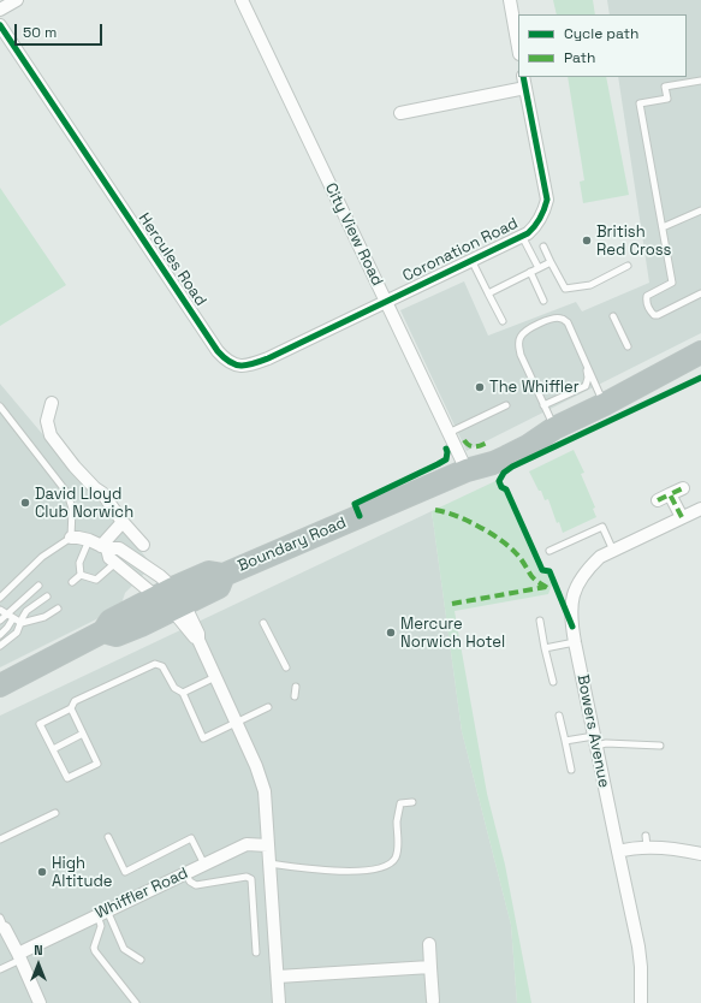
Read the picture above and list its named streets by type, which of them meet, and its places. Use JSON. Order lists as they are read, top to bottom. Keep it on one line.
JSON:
{"streets":{"highway":["Boundary Road"],"street":["City View Road","Coronation Road","Hercules Road","Bowers Avenue","Whiffler Road"]},"crossings":[["City View Road","Coronation Road"],["City View Road","Hercules Road"],["City View Road","Boundary Road"],["Coronation Road","Hercules Road"]],"places":["British Red Cross","The Whiffler","David Lloyd Club Norwich","Mercure Norwich Hotel","High Altitude"],"legend":["Cycle path","Path"],"scale_bar":"50 m","north":"top"}
